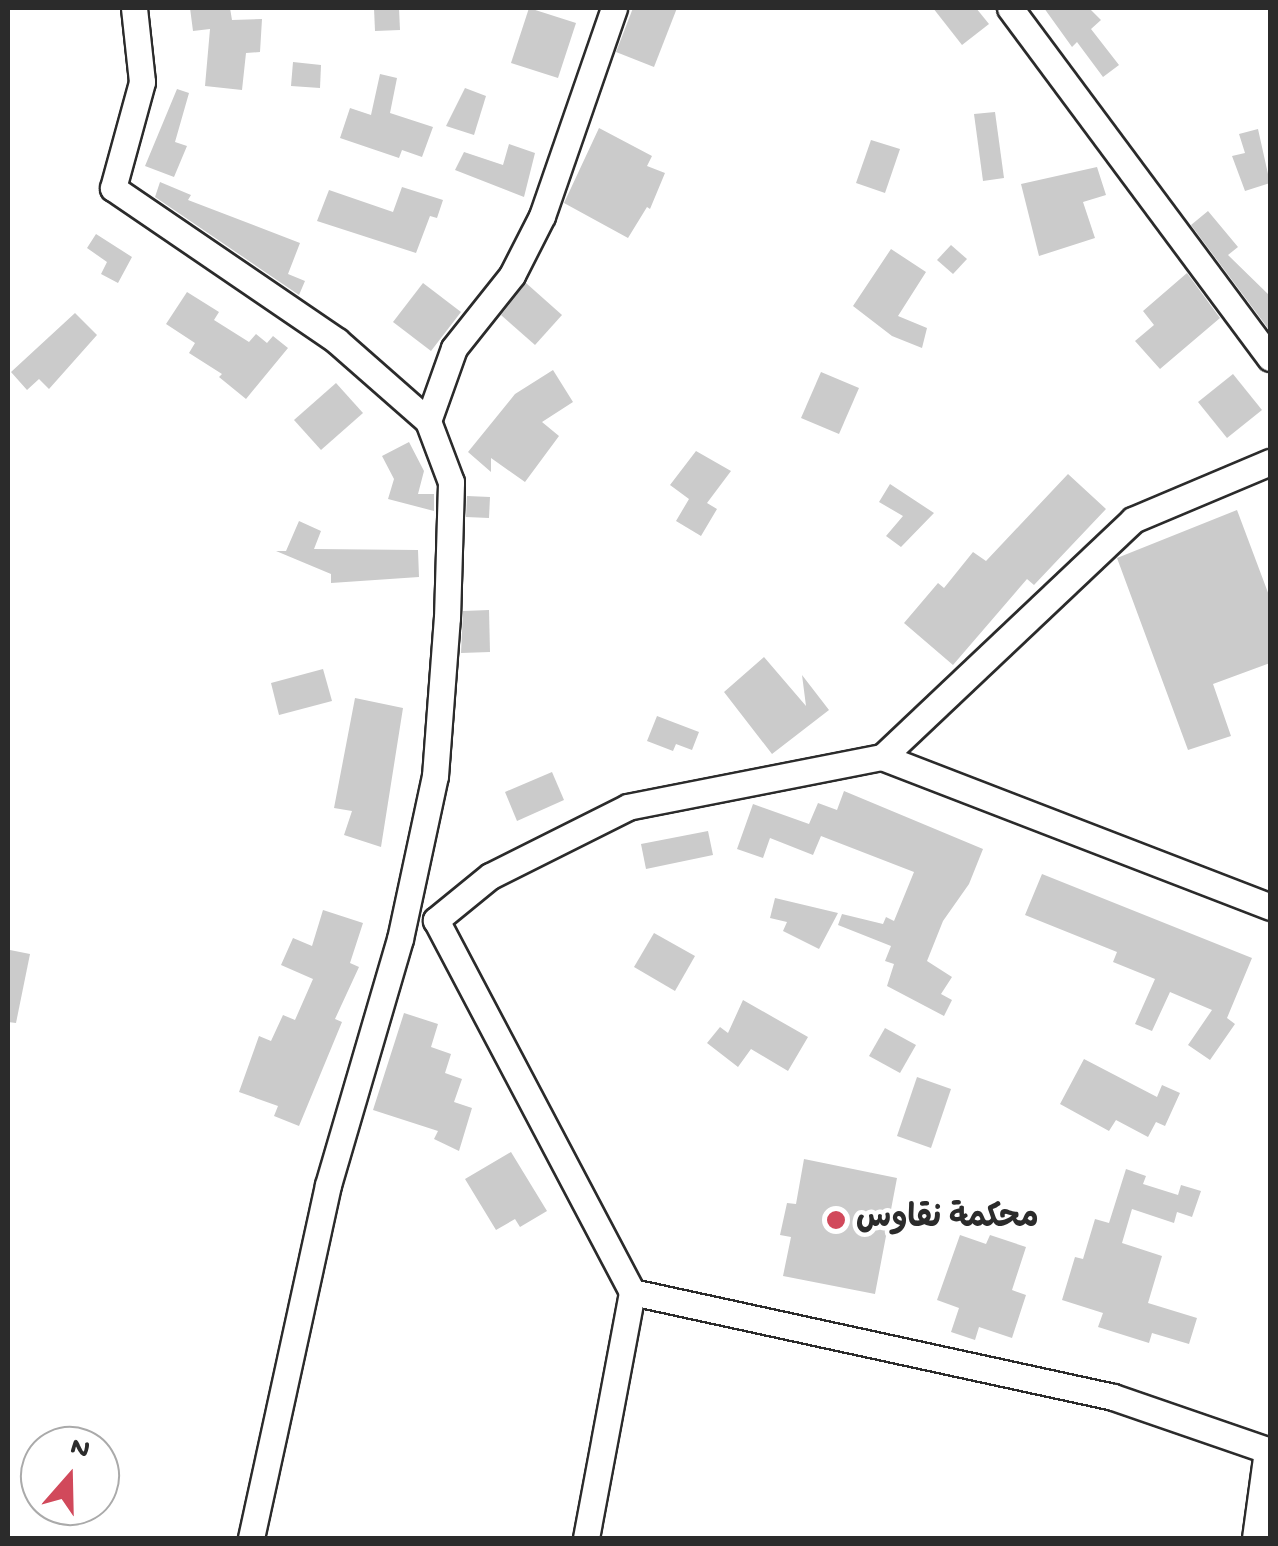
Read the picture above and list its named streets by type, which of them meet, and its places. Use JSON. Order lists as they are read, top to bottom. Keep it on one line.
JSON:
{"places":["محكمة نقاوس"],"north":"top"}
